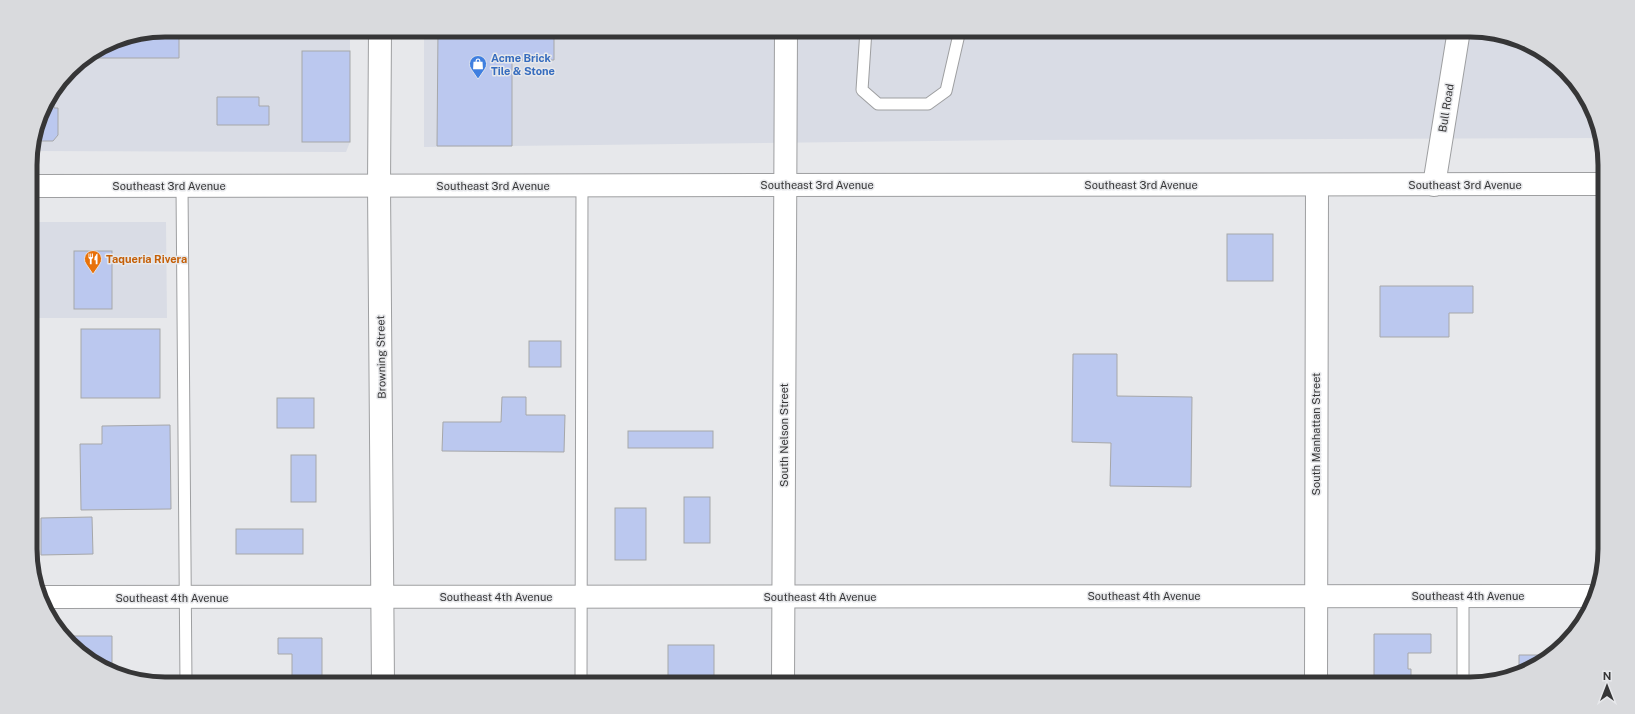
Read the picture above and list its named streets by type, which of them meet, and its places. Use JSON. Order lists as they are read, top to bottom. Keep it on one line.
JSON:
{"streets":{"street":["Bull Road","Southeast 3rd Avenue","Browning Street","South Manhattan Street","South Nelson Street","Southeast 4th Avenue"]},"crossings":[["Bull Road","Southeast 3rd Avenue"],["Southeast 3rd Avenue","Browning Street"],["Southeast 3rd Avenue","South Manhattan Street"],["Southeast 3rd Avenue","South Nelson Street"],["Browning Street","Southeast 4th Avenue"],["South Manhattan Street","Southeast 4th Avenue"],["South Nelson Street","Southeast 4th Avenue"]],"places":{"shop":["Acme Brick Tile & Stone"],"restaurant":["Taqueria Rivera"]},"north":"top"}
